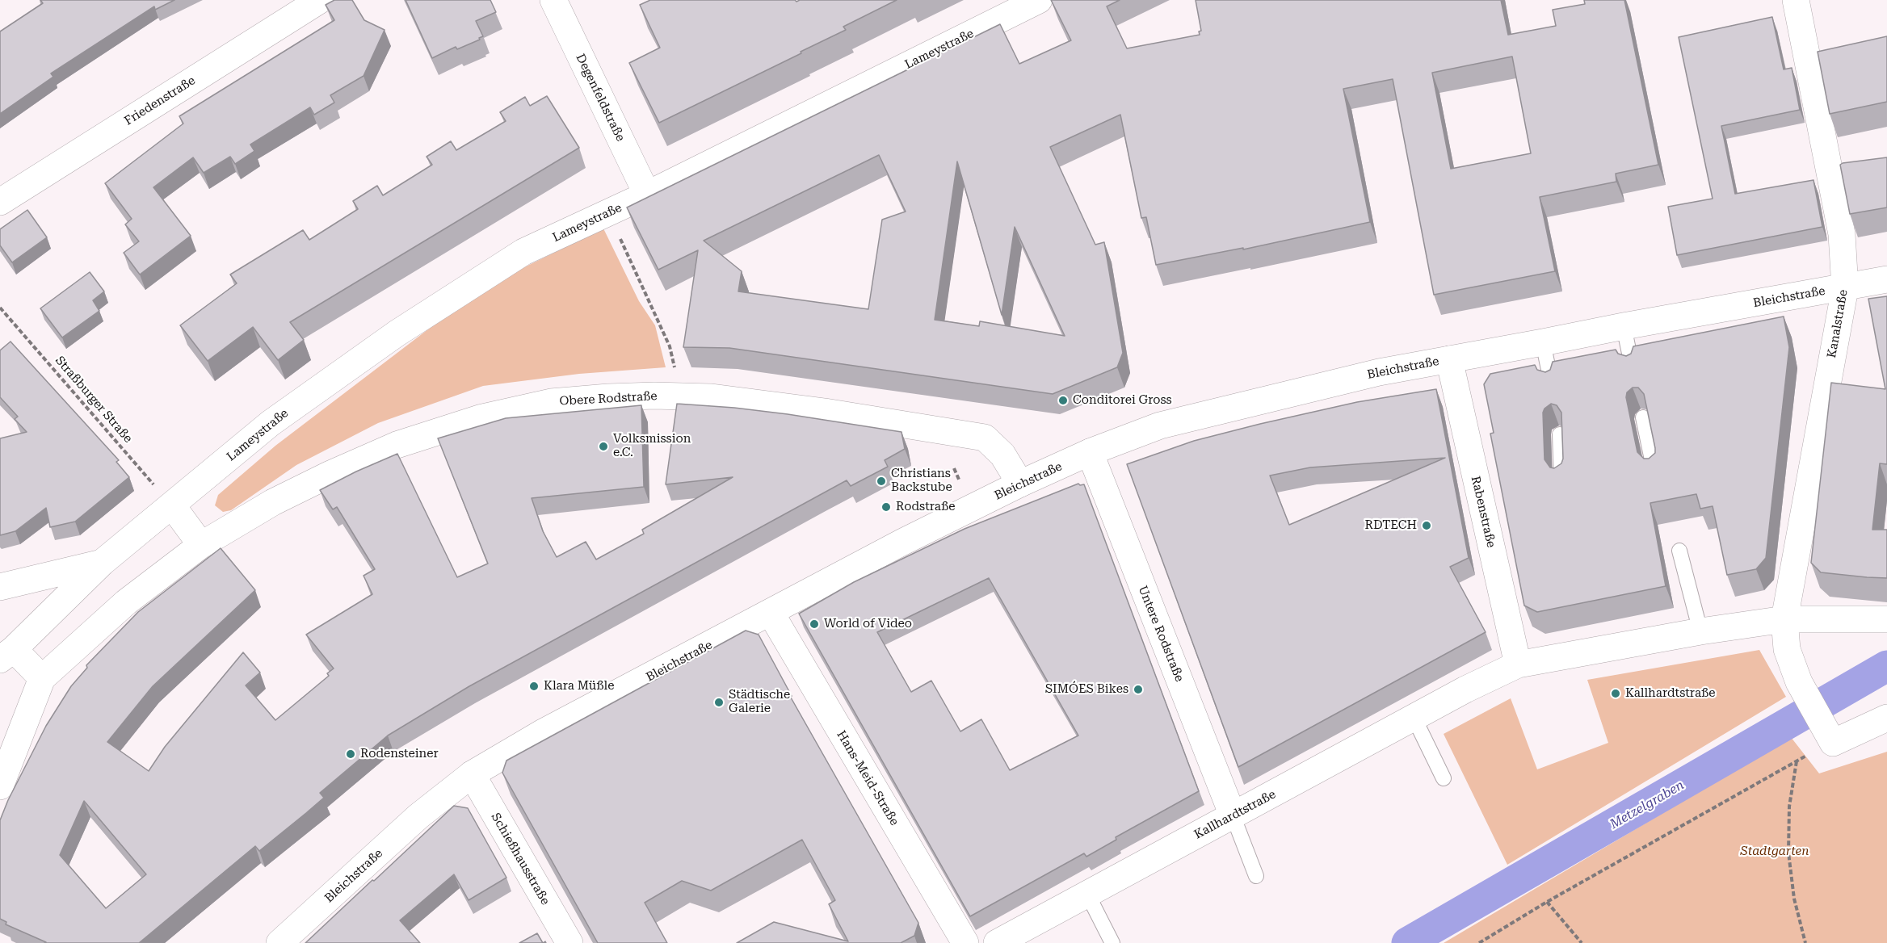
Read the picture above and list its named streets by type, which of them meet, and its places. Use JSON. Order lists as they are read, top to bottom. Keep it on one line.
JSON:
{"streets":{"street":["Lameystraße","Degenfeldstraße","Friedenstraße","Bleichstraße","Kanalstraße","Obere Rodstraße","Rabenstraße","Untere Rodstraße","Hans-Meid-Straße","Kallhardtstraße","Schießhausstraße"],"path":["Straßburger Straße"]},"crossings":[["Lameystraße","Degenfeldstraße"],["Lameystraße","Straßburger Straße"],["Bleichstraße","Kanalstraße"],["Bleichstraße","Obere Rodstraße"],["Bleichstraße","Rabenstraße"],["Bleichstraße","Untere Rodstraße"],["Bleichstraße","Hans-Meid-Straße"],["Bleichstraße","Schießhausstraße"],["Kanalstraße","Kallhardtstraße"],["Rabenstraße","Kallhardtstraße"],["Untere Rodstraße","Kallhardtstraße"]],"water":["Metzelgraben"],"parks":["Stadtgarten"],"places":["Conditorei Gross","Volksmission e.C.","Christians Backstube","Rodstraße","RDTECH","World of Video","Klara Müßle","SIMÓES Bikes","Kallhardtstraße","Städtische Galerie","Rodensteiner"]}
